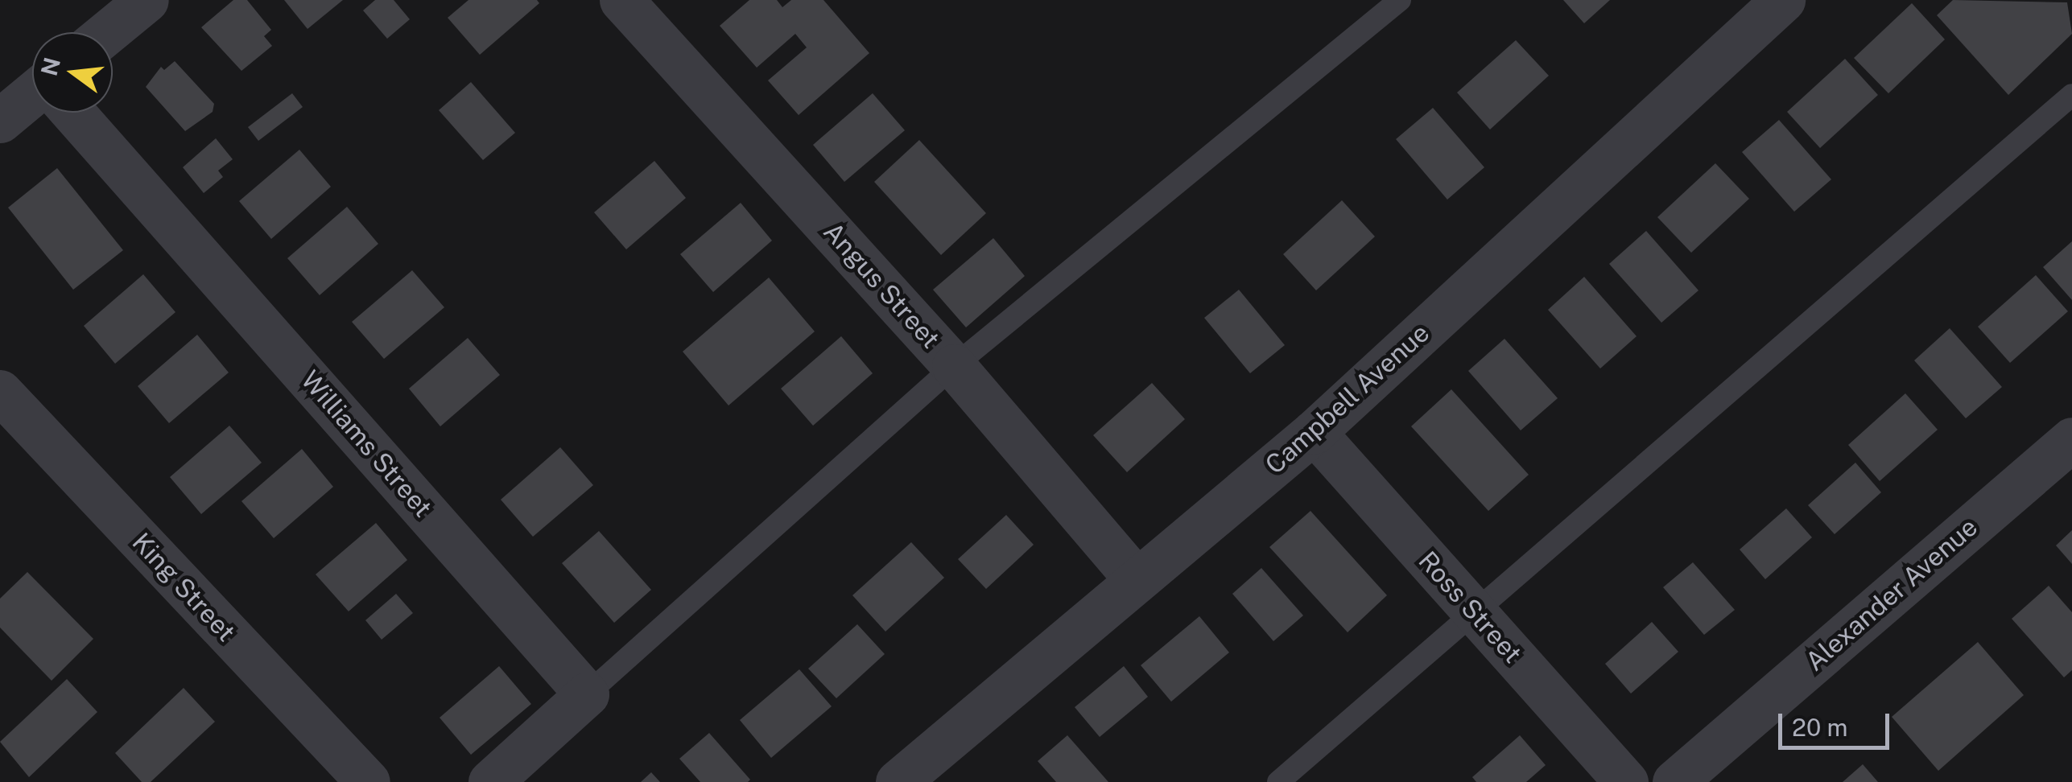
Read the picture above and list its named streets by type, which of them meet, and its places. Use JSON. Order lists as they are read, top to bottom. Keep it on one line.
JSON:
{"streets":{"street":["Angus Street","Campbell Avenue","Williams Street","King Street","Alexander Avenue","Ross Street"]},"crossings":[["Angus Street","Campbell Avenue"],["Campbell Avenue","Ross Street"]],"scale_bar":"20 m","north":"left"}
